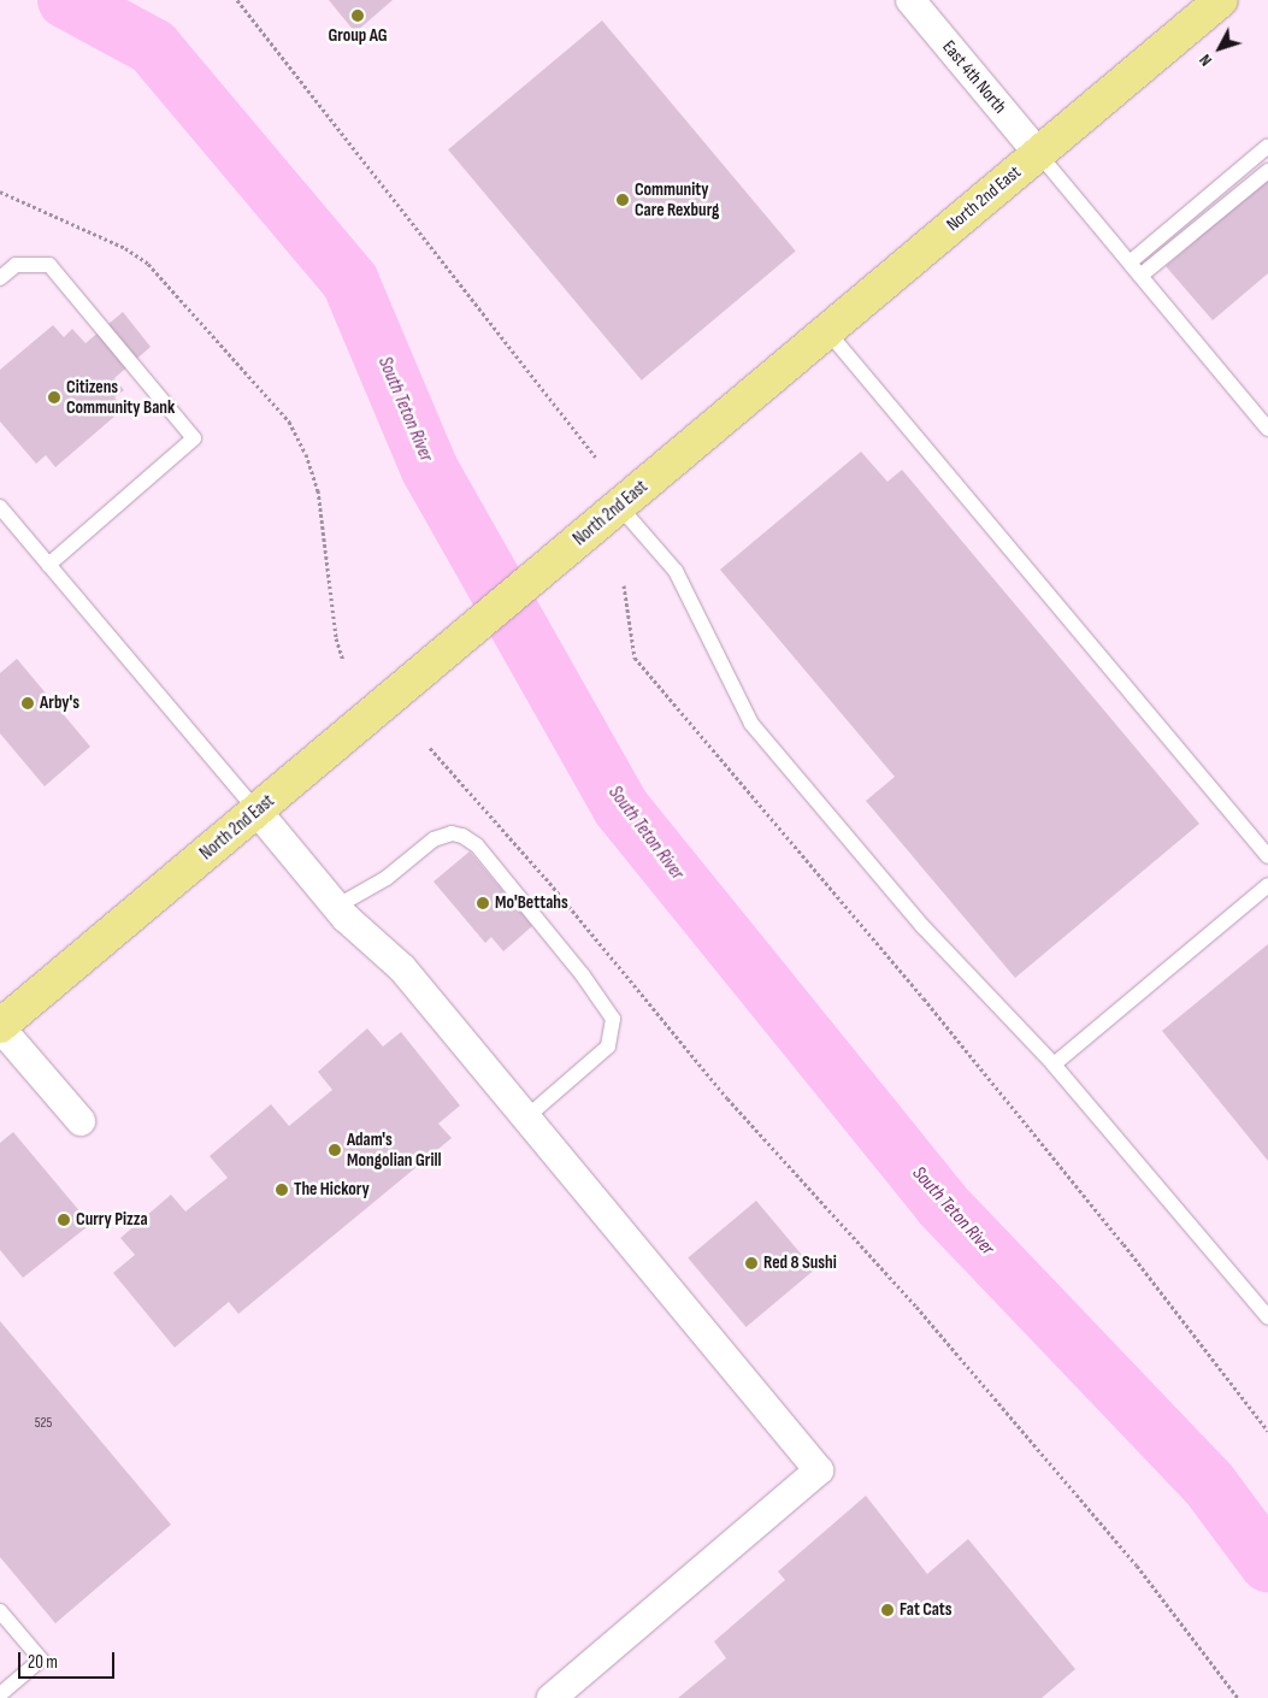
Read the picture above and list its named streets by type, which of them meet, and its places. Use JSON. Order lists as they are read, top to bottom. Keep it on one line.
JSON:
{"streets":{"main road":["North 2nd East"],"street":["East 4th North"]},"crossings":[["East 4th North","North 2nd East"]],"water":["South Teton River"],"places":["Group AG","Community Care Rexburg","Citizens Community Bank","Arby's","Mo'Bettahs","Adam's Mongolian Grill","The Hickory","Curry Pizza","Red 8 Sushi","Fat Cats"],"house_numbers":["525"],"scale_bar":"20 m","north":"bottom left"}
